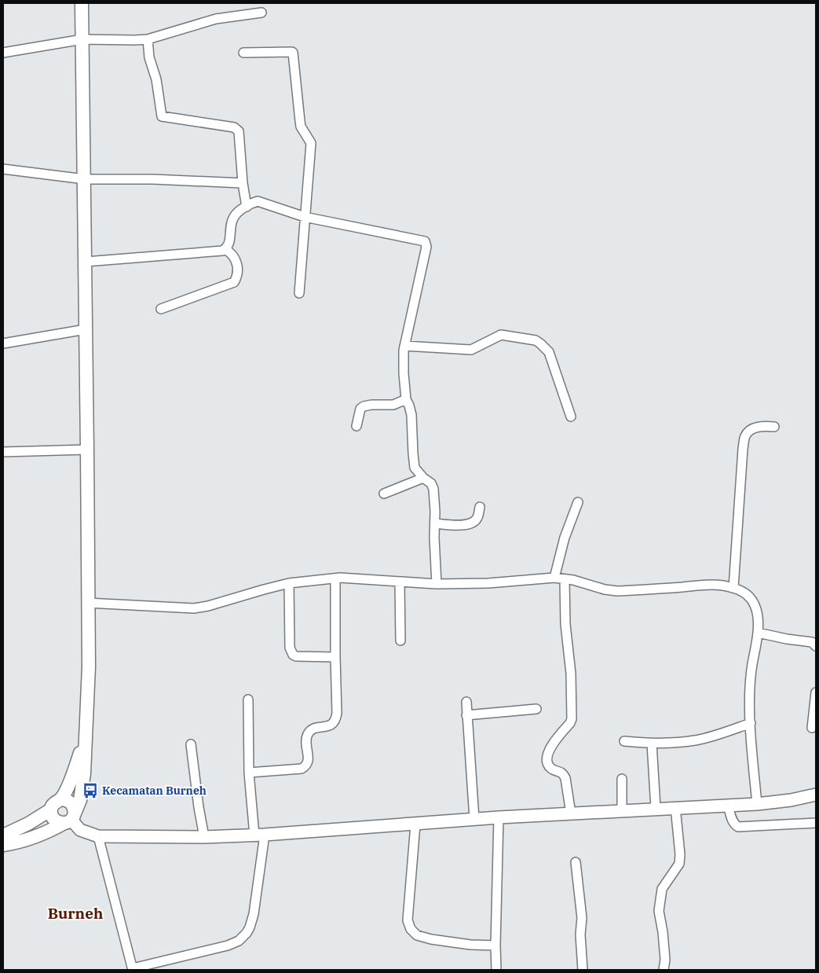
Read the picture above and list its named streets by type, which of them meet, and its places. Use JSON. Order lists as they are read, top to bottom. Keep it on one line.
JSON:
{"districts":["Burneh"],"places":{"bus stop":["Kecamatan Burneh"]}}
